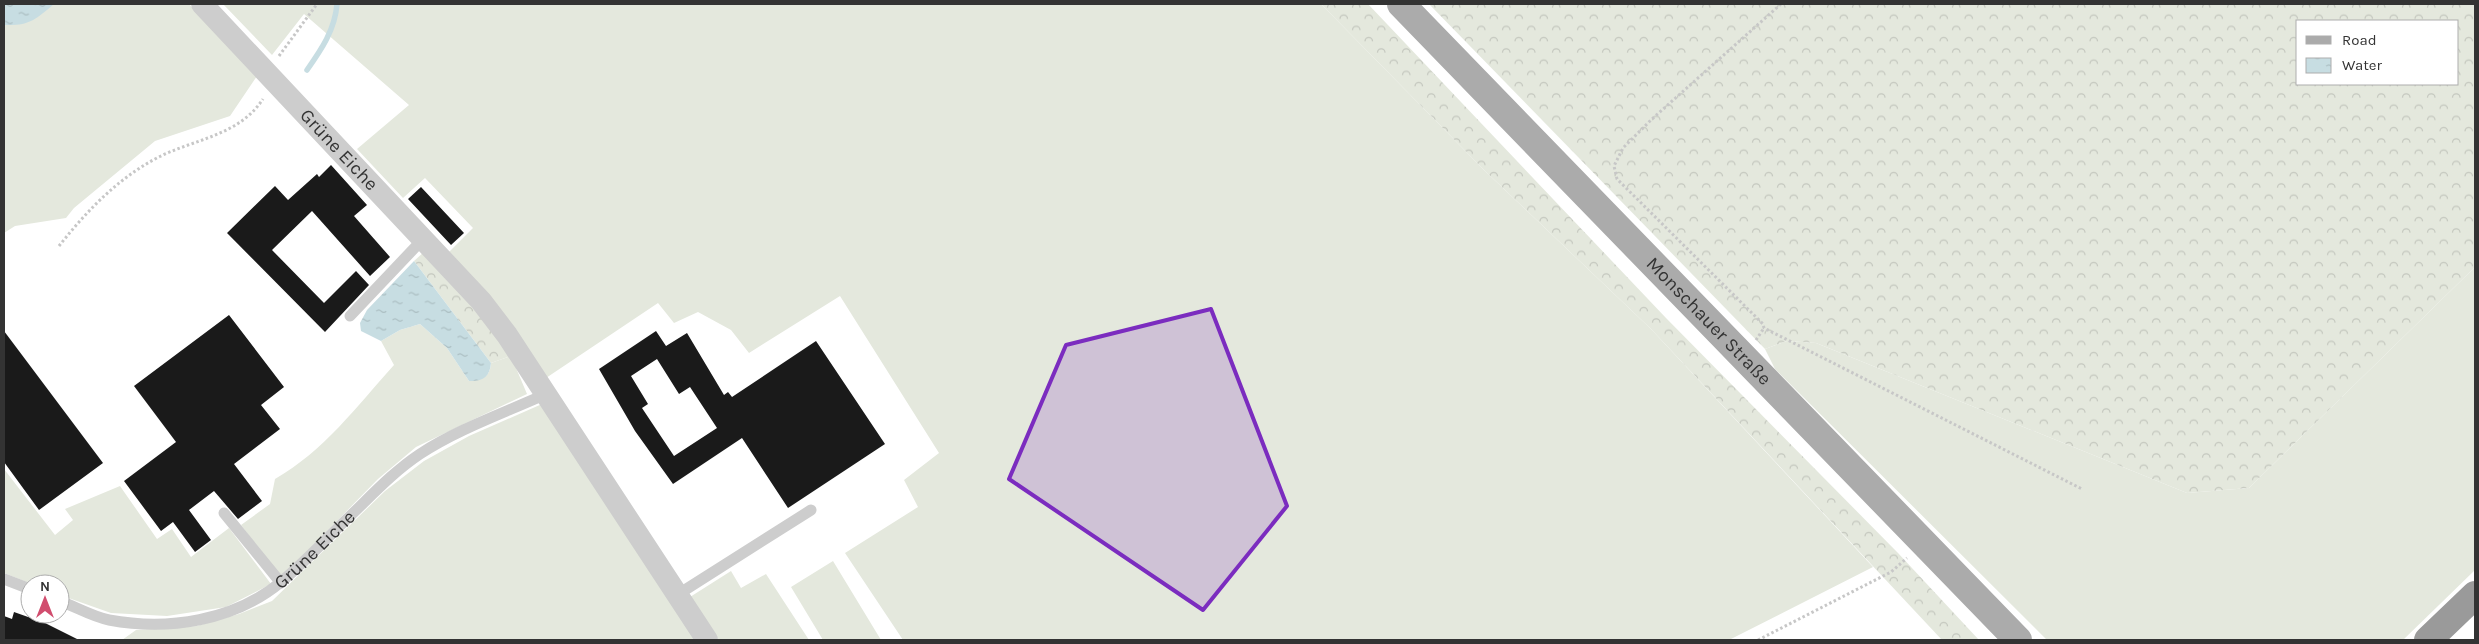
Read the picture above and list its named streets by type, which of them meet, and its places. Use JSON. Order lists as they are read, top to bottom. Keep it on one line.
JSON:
{"streets":{"main road":["Monschauer Straße"],"street":["Grüne Eiche"]},"legend":["Road","Water"],"north":"top"}
